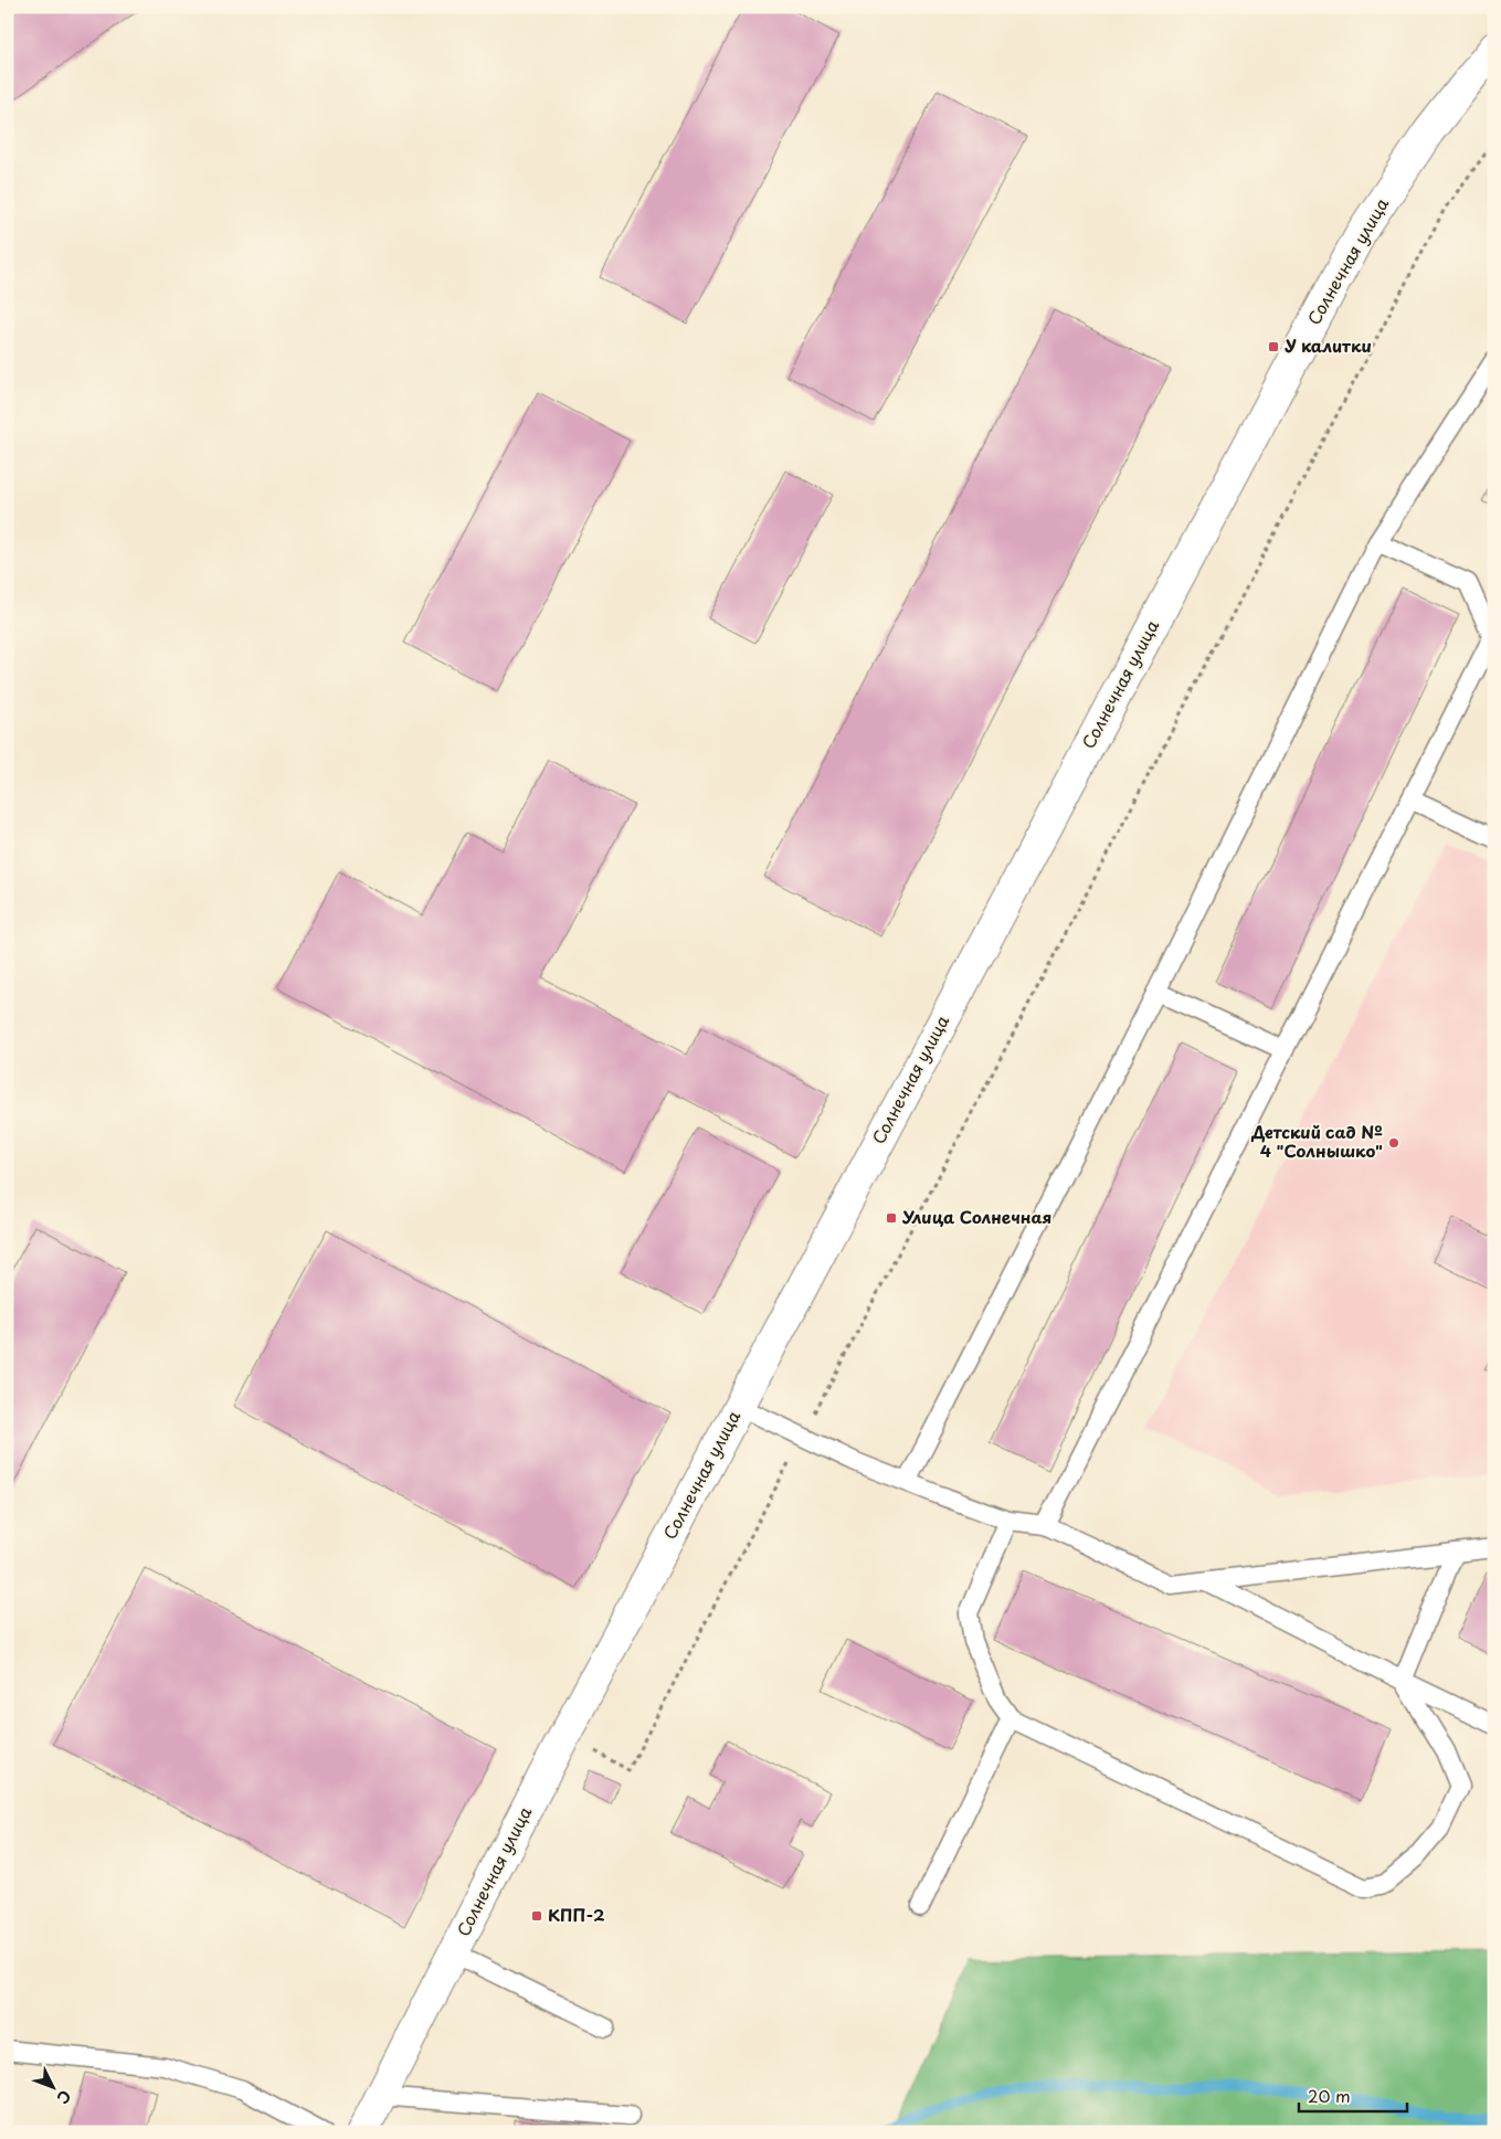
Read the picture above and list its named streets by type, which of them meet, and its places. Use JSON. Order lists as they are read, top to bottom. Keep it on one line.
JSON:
{"streets":{"street":["Солнечная улица"]},"places":{"transit":["У калитки","Улица Солнечная","КПП-2"],"other":["Детский сад № 4 \"Солнышко\""]},"scale_bar":"20 m","north":"bottom right"}
